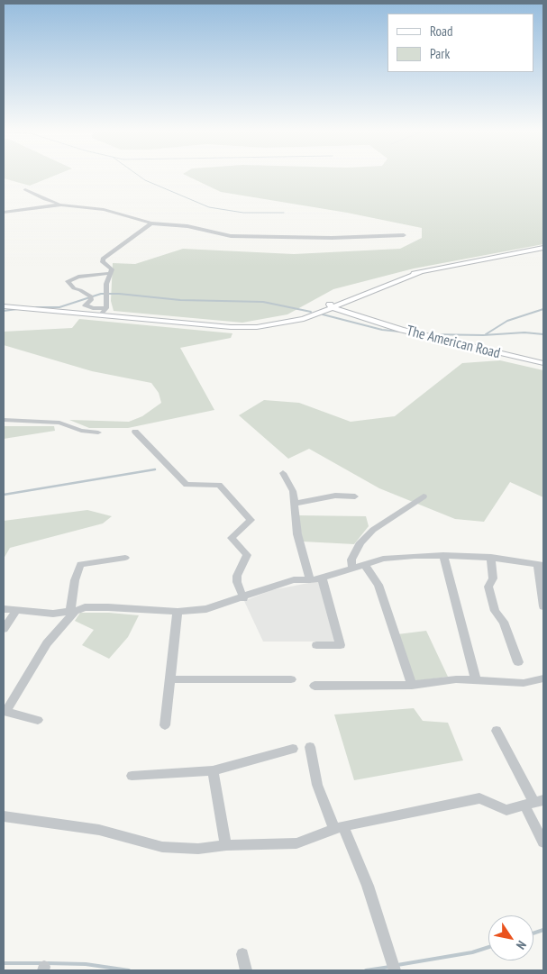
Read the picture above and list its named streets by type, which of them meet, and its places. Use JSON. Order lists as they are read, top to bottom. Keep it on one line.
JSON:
{"streets":{"main road":["The American Road"]},"legend":["Road","Park"],"north":"bottom right"}
